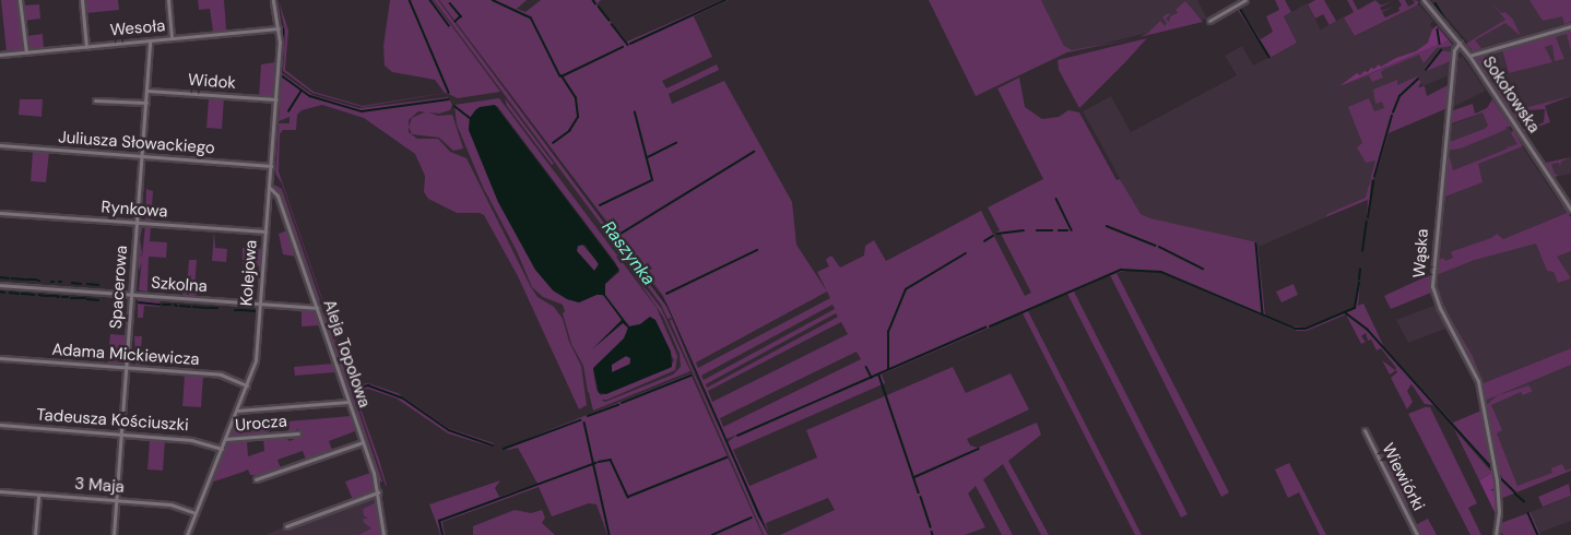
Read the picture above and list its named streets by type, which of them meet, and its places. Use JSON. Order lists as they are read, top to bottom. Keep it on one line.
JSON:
{"streets":{"street":["Wesoła","Widok","Sokołowska","Juliusza Słowackiego","Rynkowa","Wąska","Kolejowa","Szkolna","Spacerowa","Aleja Topolowa","Adama Mickiewicza","Tadeusza Kościuszki","Urocza","Wiewiórki","3 Maja"]},"crossings":[["Wesoła","Kolejowa"],["Wesoła","Spacerowa"],["Widok","Kolejowa"],["Widok","Spacerowa"],["Sokołowska","Wąska"],["Juliusza Słowackiego","Kolejowa"],["Juliusza Słowackiego","Spacerowa"],["Rynkowa","Kolejowa"],["Rynkowa","Spacerowa"],["Kolejowa","Szkolna"],["Kolejowa","Aleja Topolowa"],["Kolejowa","Adama Mickiewicza"],["Kolejowa","Tadeusza Kościuszki"],["Kolejowa","Urocza"],["Kolejowa","3 Maja"],["Szkolna","Spacerowa"],["Szkolna","Aleja Topolowa"],["Spacerowa","Adama Mickiewicza"],["Spacerowa","Tadeusza Kościuszki"],["Spacerowa","3 Maja"]],"water":["Raszynka"]}
